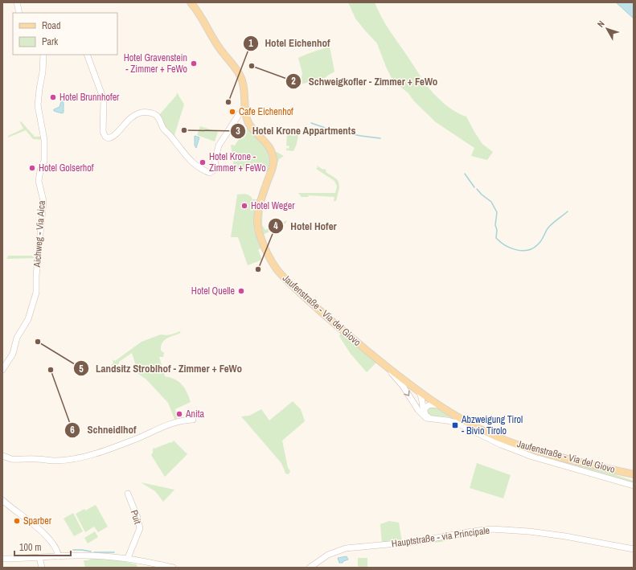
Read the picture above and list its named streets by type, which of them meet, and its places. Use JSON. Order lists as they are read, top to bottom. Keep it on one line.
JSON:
{"streets":{"main road":["Jaufenstraße - Via del Giovo"],"street":["Aichweg - Via Aica","Puit","Hauptstraße - via Principale"]},"places":{"other":["Hotel Gravenstein - Zimmer + FeWo","Schweigkofler - Zimmer + FeWo","Hotel Brunnhofer","Hotel Eichenhof","Cafe Eichenhof","Hotel Krone Appartments","Hotel Krone - Zimmer + FeWo","Hotel Golserhof","Hotel Weger","Hotel Hofer","Hotel Quelle","Landsitz Stroblhof - Zimmer + FeWo","Schneidlhof","Anita","Sparber"],"transit":["Abzweigung Tirol - Bivio Tirolo"]},"legend":["Road","Park"],"scale_bar":"100 m","north":"top left"}
